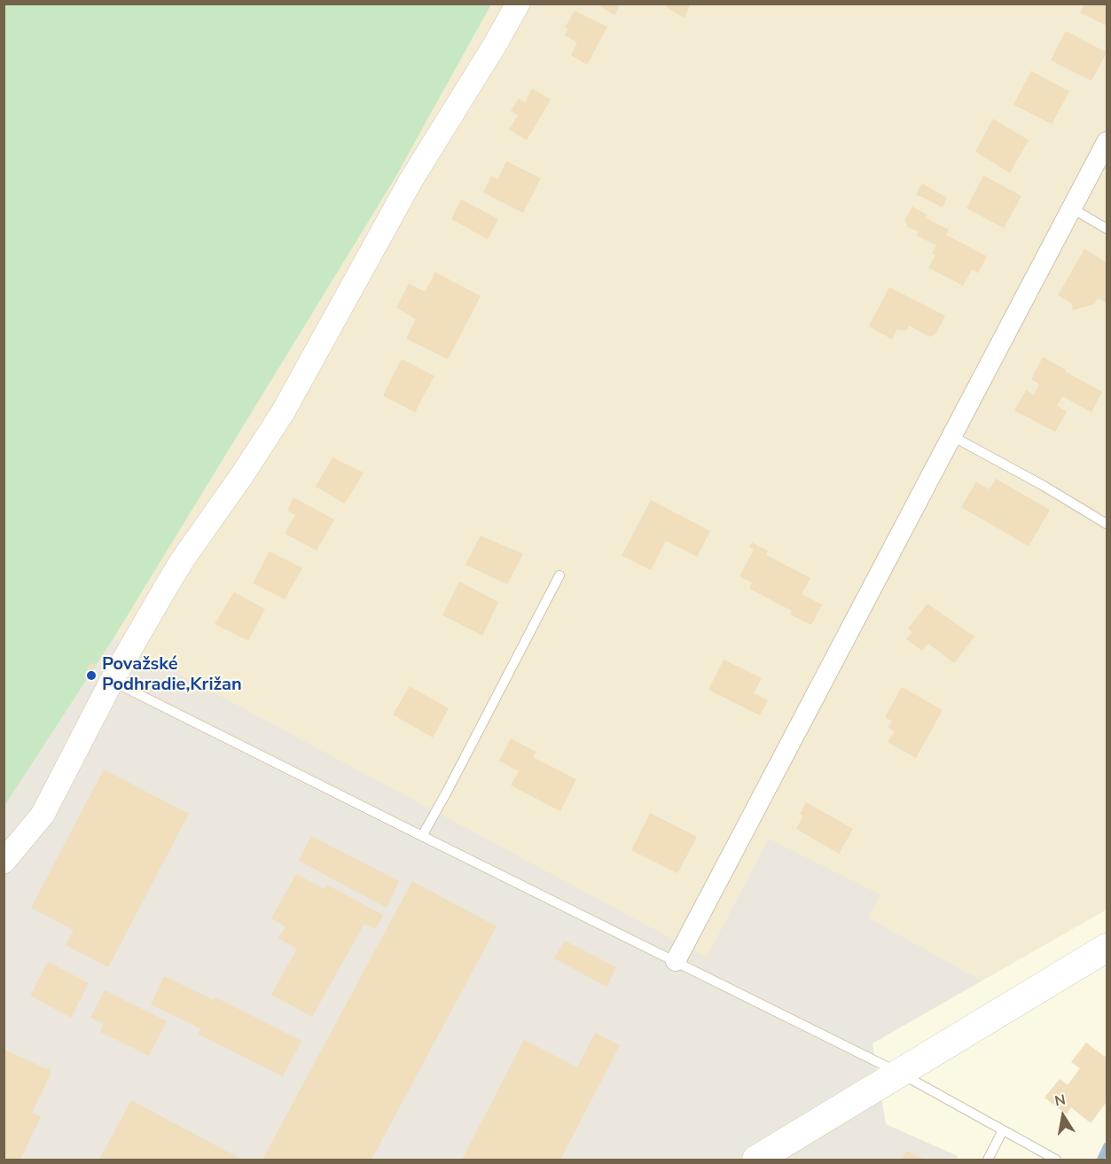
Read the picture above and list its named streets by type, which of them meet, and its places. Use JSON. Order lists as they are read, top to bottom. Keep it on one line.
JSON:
{"places":["Považské Podhradie,Križan"],"north":"top"}
